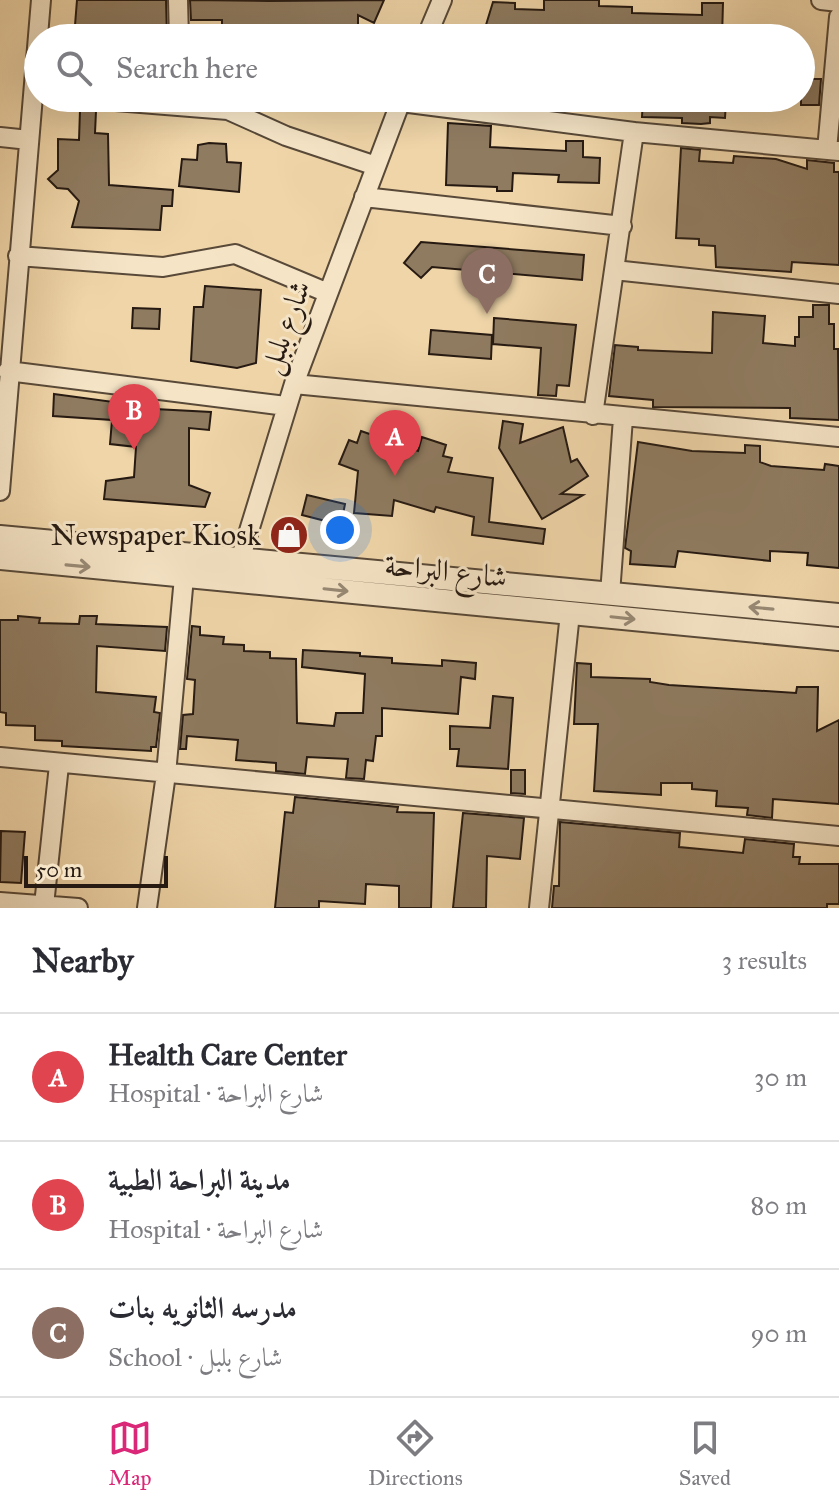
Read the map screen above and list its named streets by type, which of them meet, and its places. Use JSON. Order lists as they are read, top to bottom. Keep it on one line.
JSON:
{"streets":{"street":["شارع بلبل","شارع البراحة"]},"crossings":[["شارع بلبل","شارع البراحة"]],"places":{"shop":["Newspaper Kiosk"]},"scale_bar":"50 m","page":{"search":"Search here","pins":["C","B","A"],"scale":"50 m","heading":["Nearby","3 results"],"list":[{"mark":"A","name":"Health Care Center","note":"Hospital · شارع البراحة","value":"30 m"},{"mark":"B","name":"مدينة البراحة الطبية","note":"Hospital · شارع البراحة","value":"80 m"},{"mark":"C","name":"مدرسه الثانويه بنات","note":"School · شارع بلبل","value":"90 m"}],"nav":["Map","Directions","Saved"]}}
